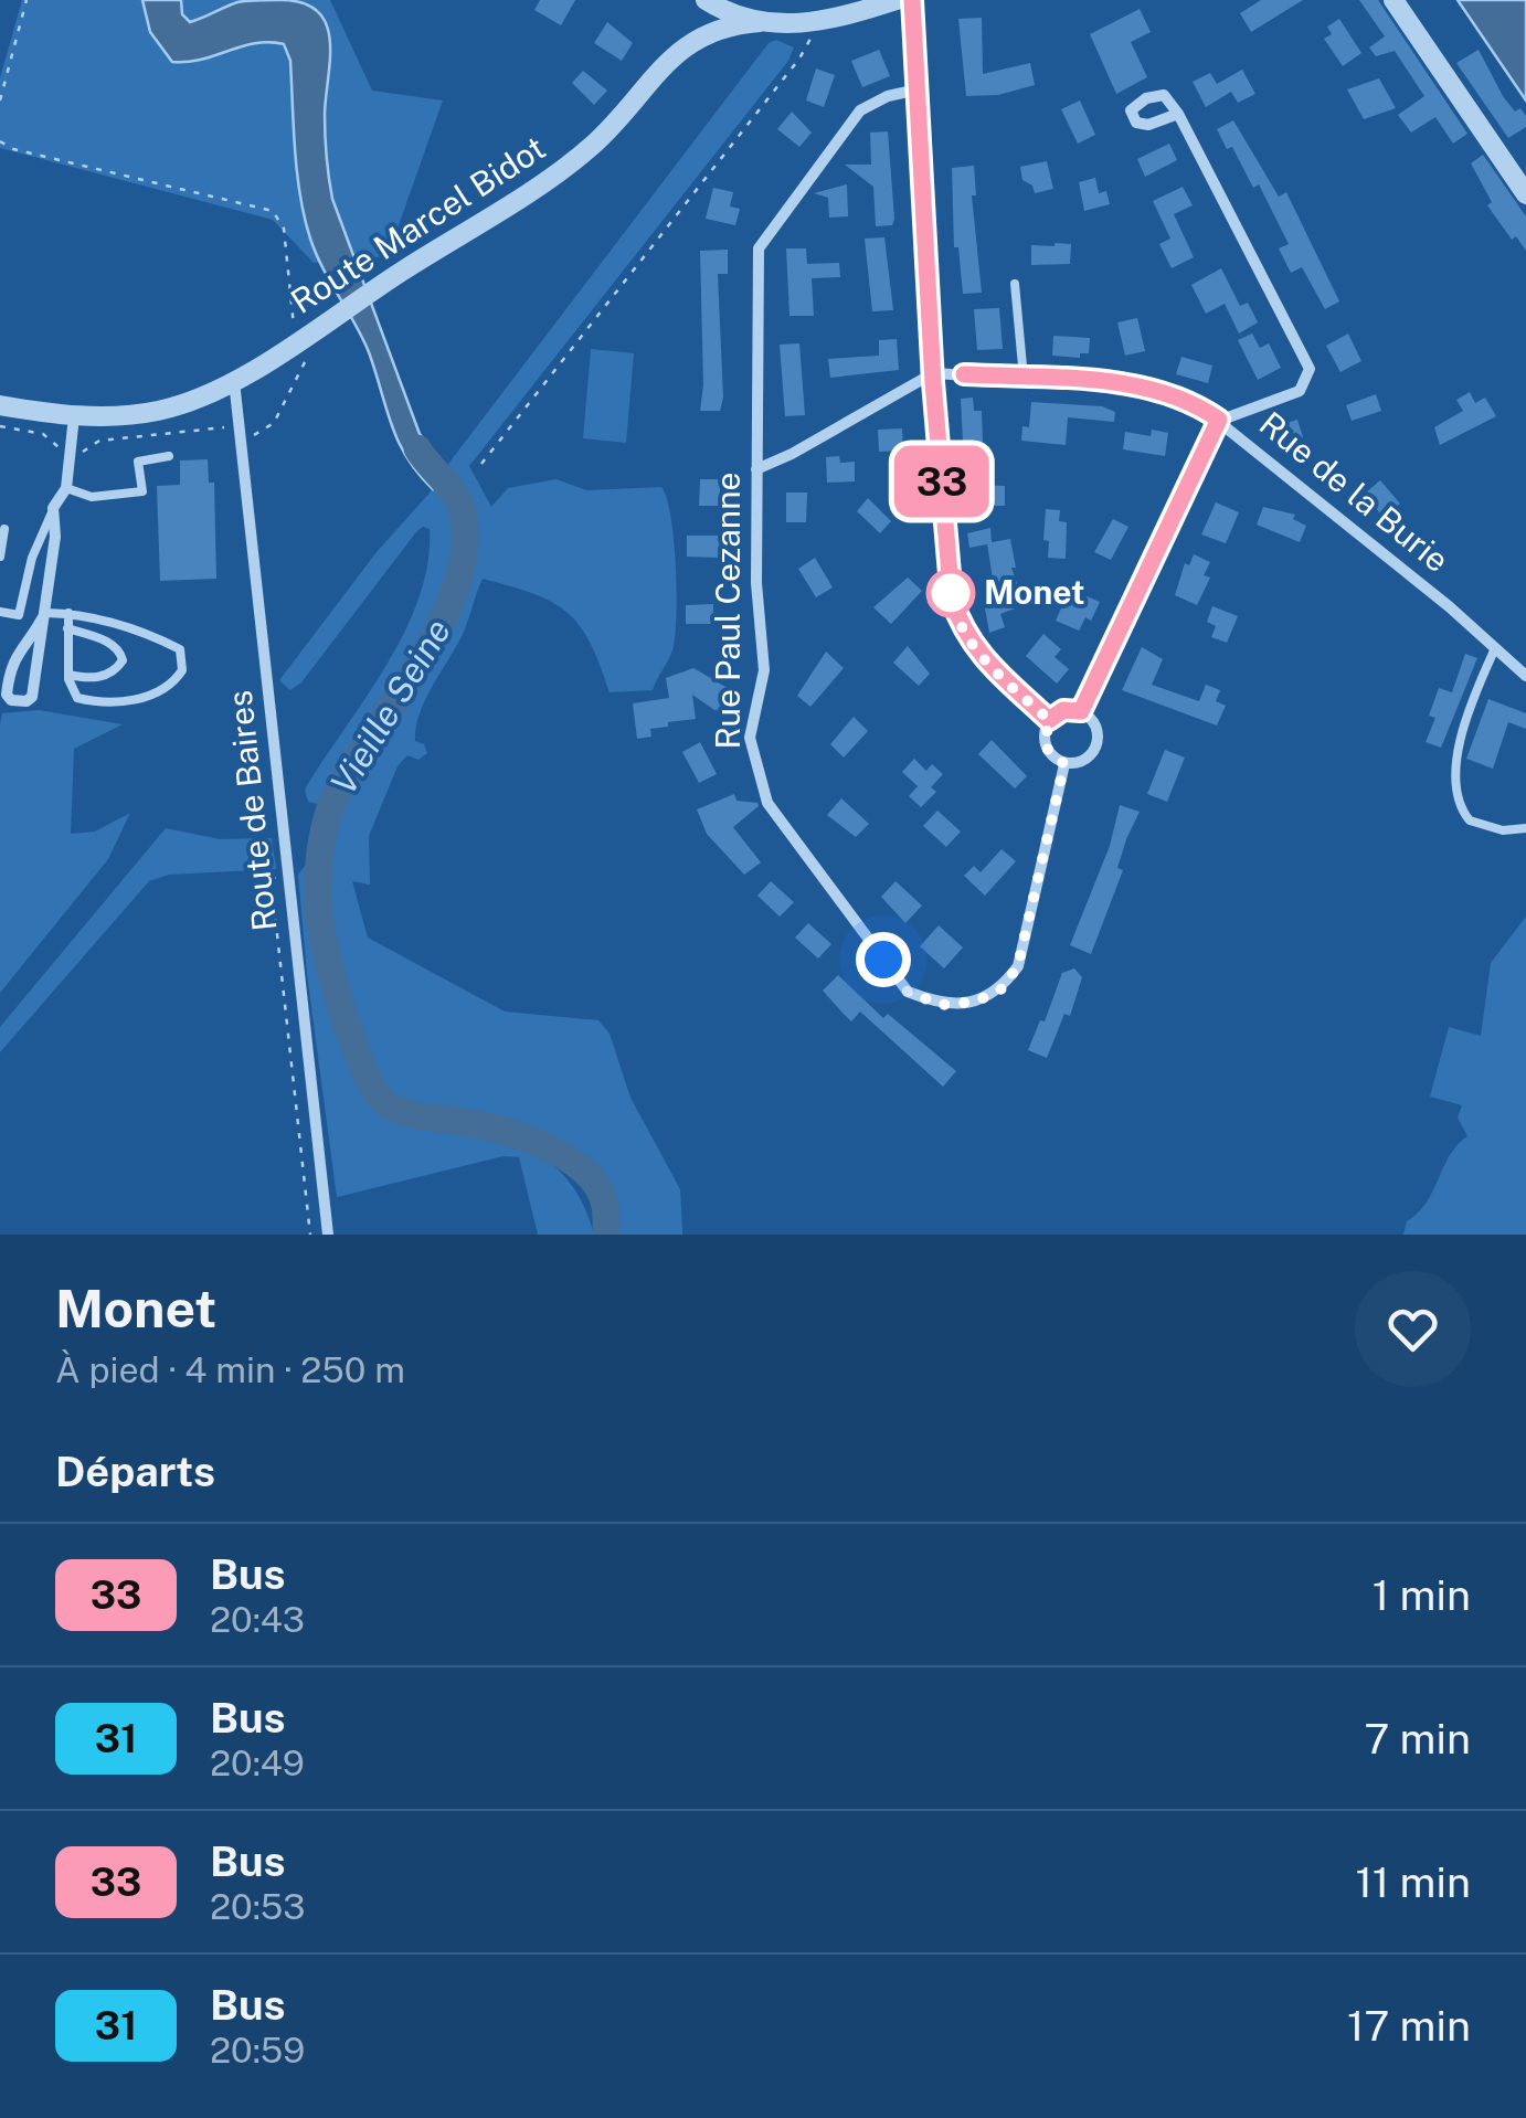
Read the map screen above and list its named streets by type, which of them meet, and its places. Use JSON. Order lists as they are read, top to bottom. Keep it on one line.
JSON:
{"streets":{"street":["Route Marcel Bidot","Rue de la Burie","Rue Paul Cezanne","Route de Baires"]},"crossings":[["Route Marcel Bidot","Route de Baires"]],"water":["Vieille Seine"],"places":["Monet"],"lines":["bus line 33"],"page":{"on_map":"33","heading":[["Monet","À pied · 4 min · 250 m"],"Départs"],"list":[{"mark":"33","name":"Bus","note":"20:43","value":"1 min"},{"mark":"31","name":"Bus","note":"20:49","value":"7 min"},{"mark":"33","name":"Bus","note":"20:53","value":"11 min"},{"mark":"31","name":"Bus","note":"20:59","value":"17 min"}]}}
